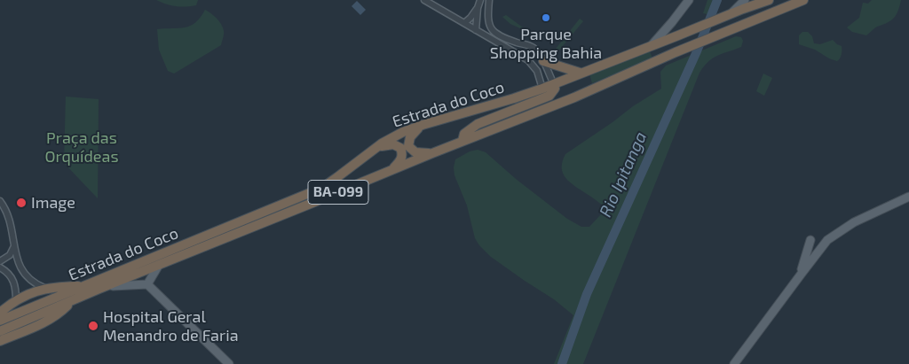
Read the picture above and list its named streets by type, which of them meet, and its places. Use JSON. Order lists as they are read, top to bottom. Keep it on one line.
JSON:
{"streets":{"highway":["Estrada do Coco","BA-099"]},"crossings":[["Estrada do Coco","BA-099"]],"water":["Rio Ipitanga"],"parks":["Praça das Orquídeas"],"places":["Parque Shopping Bahia","Image","Hospital Geral Menandro de Faria"]}
